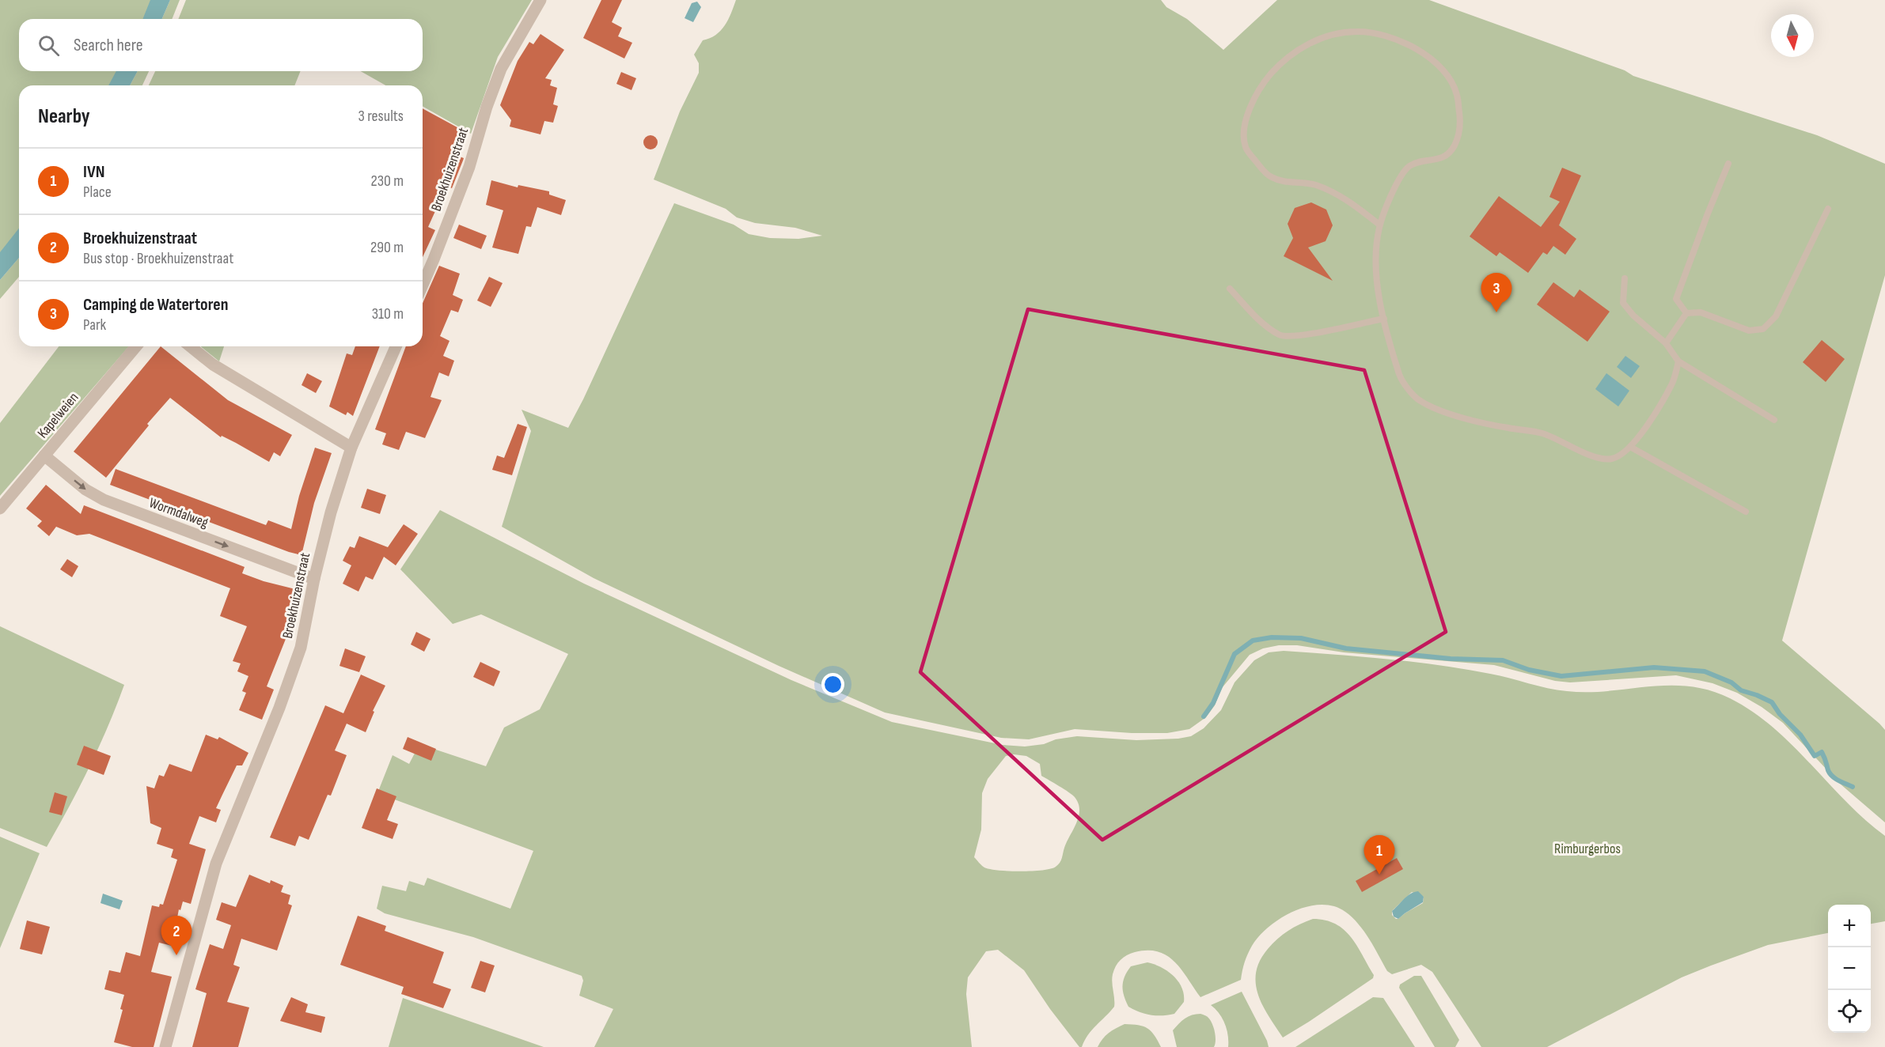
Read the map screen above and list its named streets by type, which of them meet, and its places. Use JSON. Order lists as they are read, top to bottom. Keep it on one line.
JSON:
{"streets":{"street":["Broekhuizenstraat","Kapelweien","Wormdalweg"]},"crossings":[["Broekhuizenstraat","Wormdalweg"],["Kapelweien","Wormdalweg"]],"one_way":["Wormdalweg"],"parks":["Rimburgerbos"],"north":"bottom","page":{"search":"Search here","heading":["Nearby","3 results"],"list":[{"mark":"1","name":"IVN","note":"Place","value":"230 m"},{"mark":"2","name":"Broekhuizenstraat","note":"Bus stop · Broekhuizenstraat","value":"290 m"},{"mark":"3","name":"Camping de Watertoren","note":"Park","value":"310 m"}],"pins":["3","1","2"],"map_buttons":["+","−"]}}
